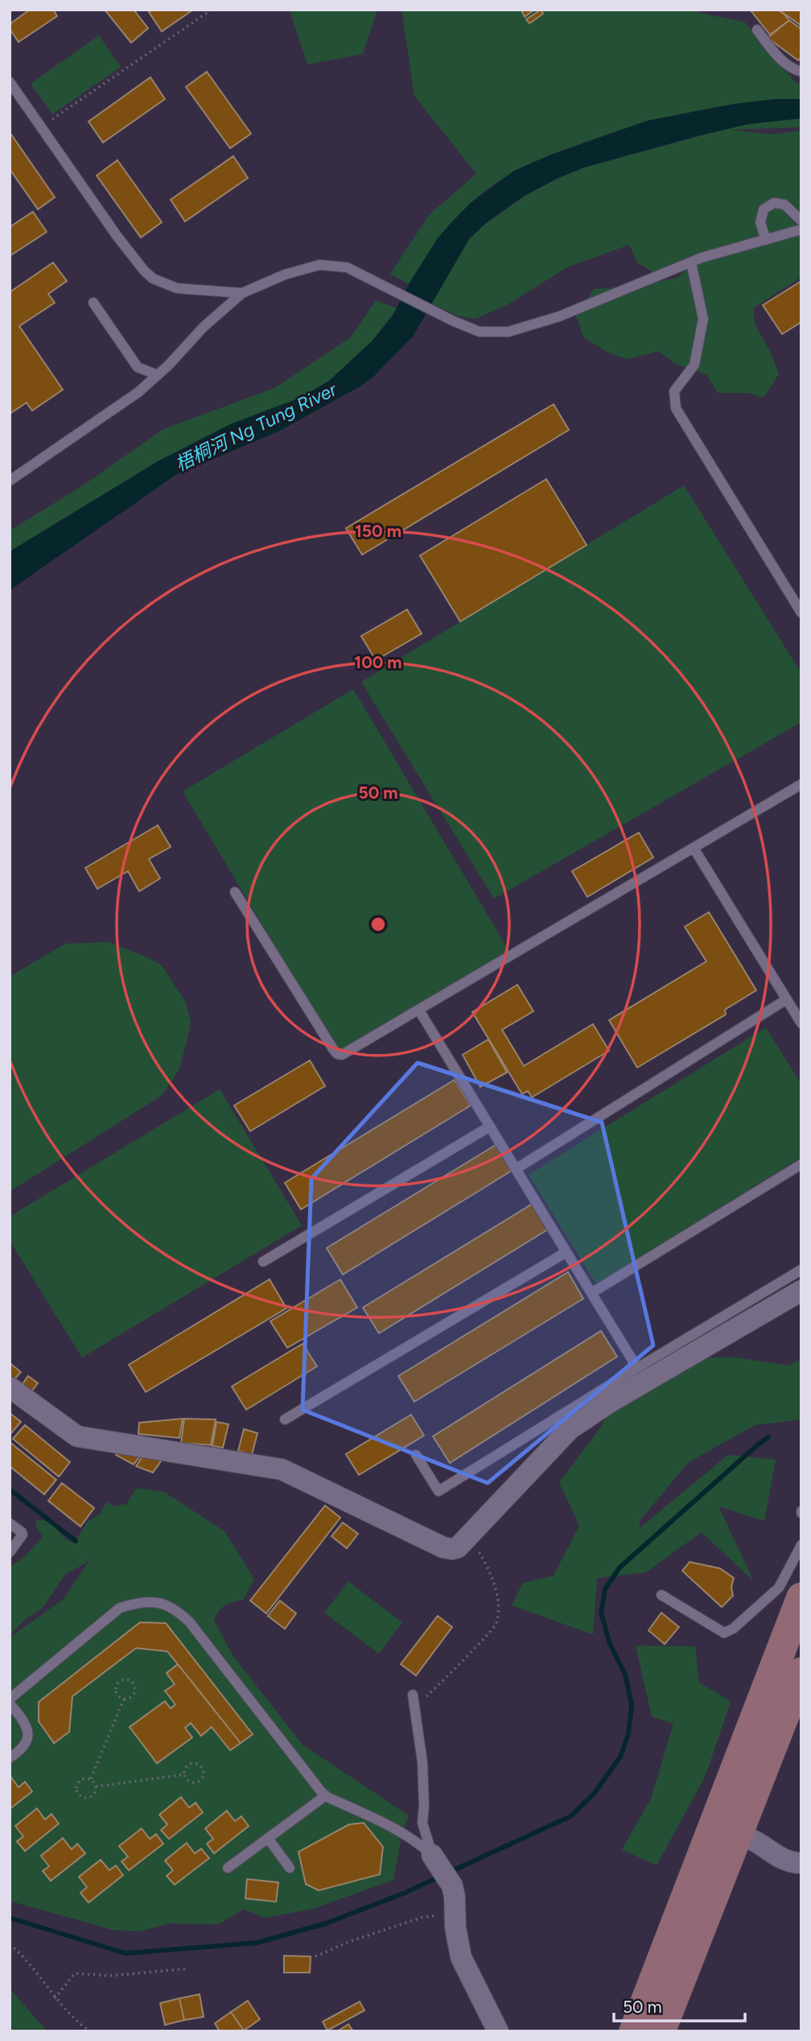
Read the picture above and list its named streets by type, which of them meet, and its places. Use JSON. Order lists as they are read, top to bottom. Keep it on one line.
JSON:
{"water":["梧桐河 Ng Tung River"],"scale_bar":"50 m","rings":["150 m","100 m","50 m"]}
